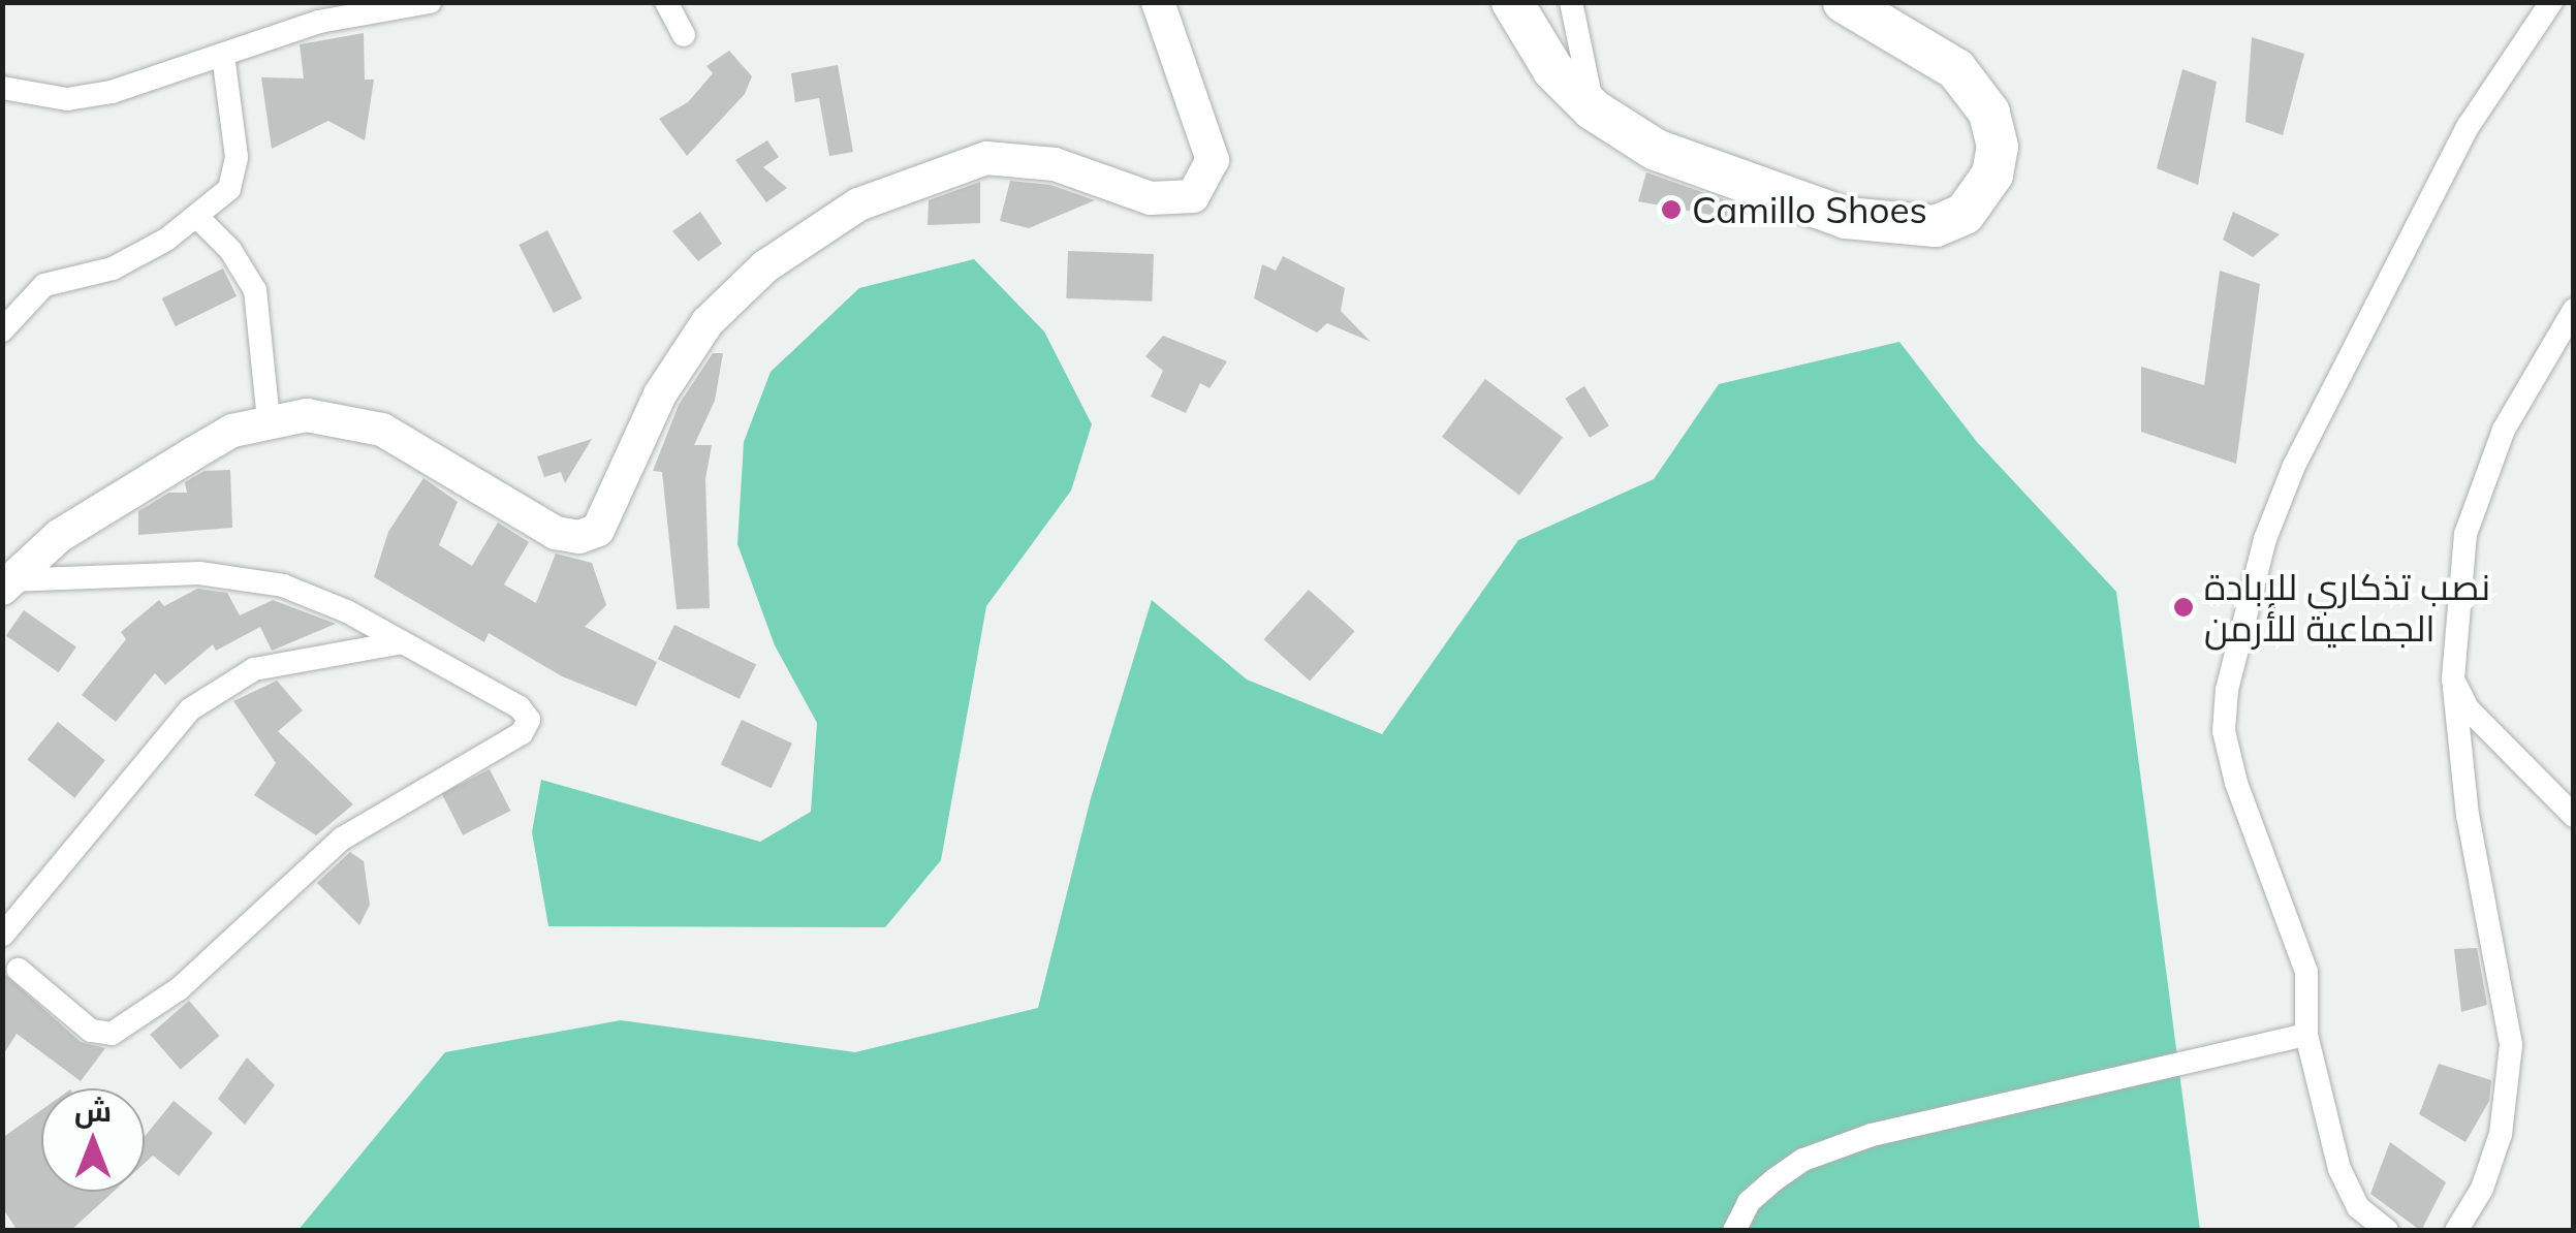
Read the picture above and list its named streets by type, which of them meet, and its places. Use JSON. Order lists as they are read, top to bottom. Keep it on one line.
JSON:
{"places":["Camillo Shoes","نصب تذكاري للإبادة الجماعية للأرمن"],"north":"top"}
